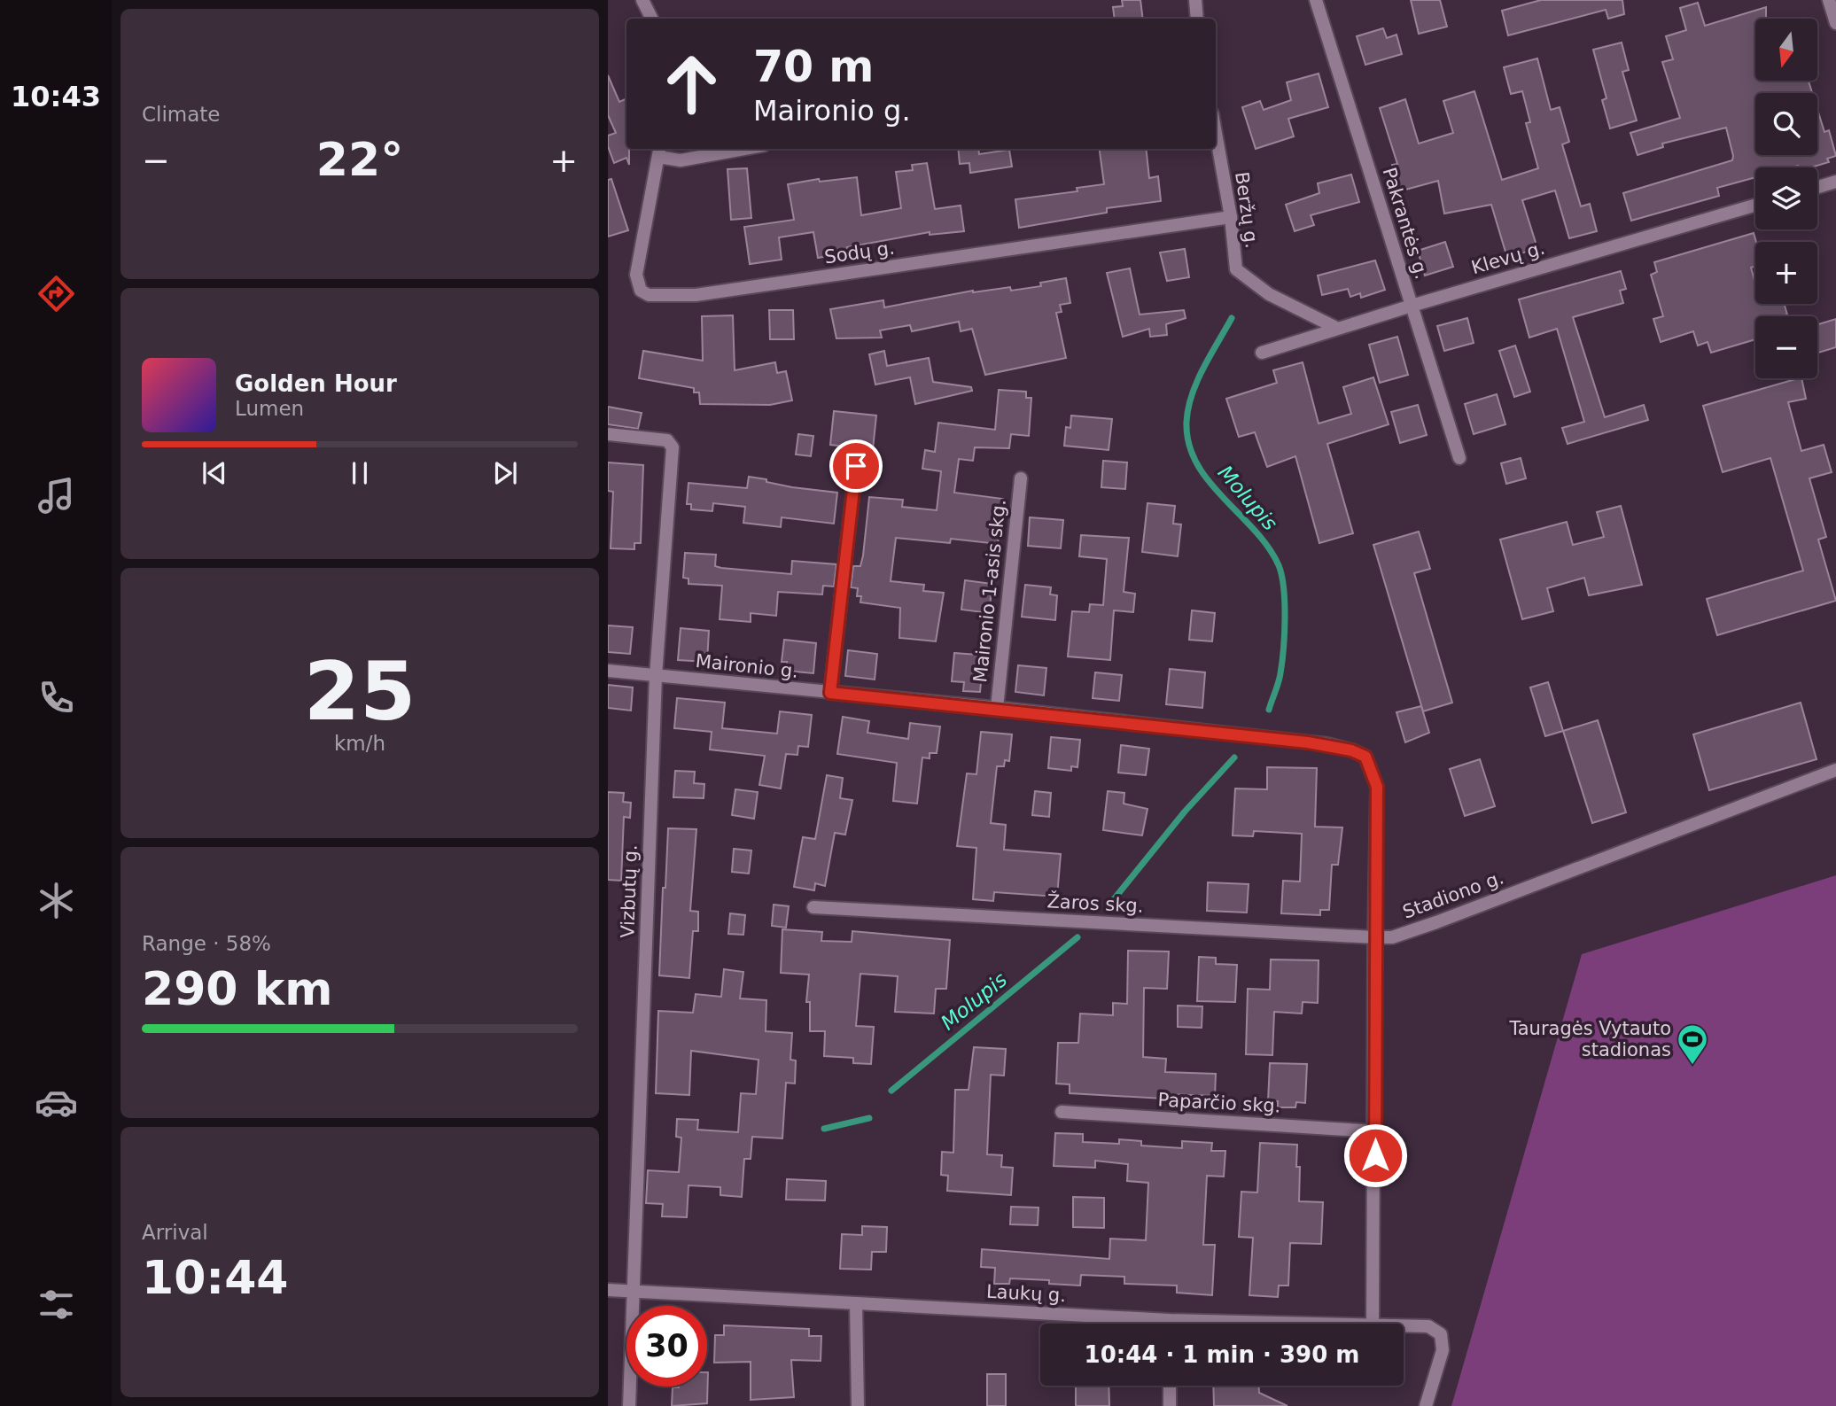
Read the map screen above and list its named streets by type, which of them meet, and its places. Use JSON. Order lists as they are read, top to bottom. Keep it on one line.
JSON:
{"streets":{"street":["Beržų g.","Pakrantės g.","Sodų g.","Klevų g.","Maironio 1-asis skg.","Maironio g.","Vizbutų g.","Stadiono g.","Žaros skg.","Paparčio skg.","Laukų g."]},"crossings":[["Beržų g.","Sodų g."],["Beržų g.","Klevų g."],["Pakrantės g.","Klevų g."],["Maironio 1-asis skg.","Maironio g."],["Maironio g.","Vizbutų g."],["Maironio g.","Stadiono g."],["Maironio g.","Žaros skg."],["Vizbutų g.","Laukų g."],["Stadiono g.","Žaros skg."]],"water":["Molupis"],"places":{"sports":["Tauragės Vytauto stadionas"]},"north":"bottom","page":{"tabs":"10:43","tile":["Climate",["25","km/h"],["Range · 58%","290 km"],["Arrival","10:44"]],"map_buttons":["+","−"],"turn":["70 m","Maironio g."],"heat":["−","22°","+"],"song":["Golden Hour","Lumen"],"limit":"30","trip":"10:44 · 1 min · 390 m"}}
